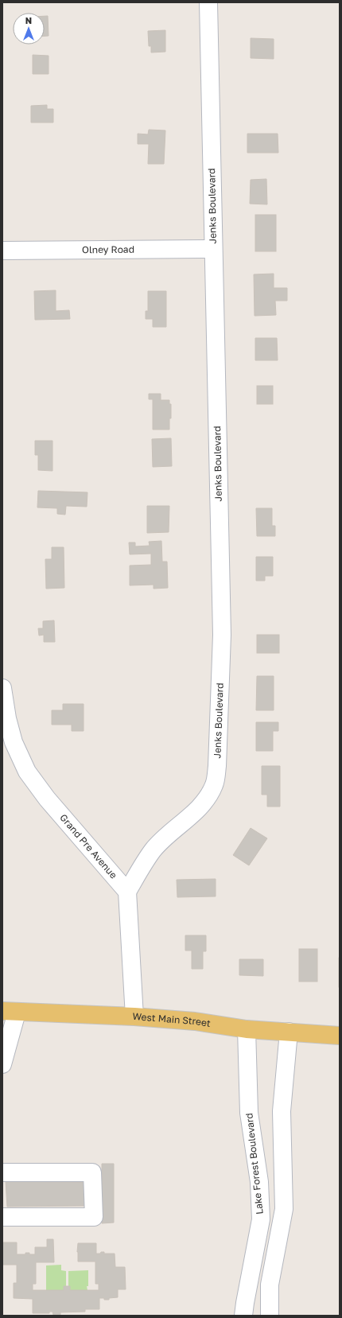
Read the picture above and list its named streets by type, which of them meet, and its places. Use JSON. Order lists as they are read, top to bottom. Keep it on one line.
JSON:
{"streets":{"main road":["West Main Street"],"street":["Jenks Boulevard","Olney Road","Grand Pre Avenue","Lake Forest Boulevard"]},"crossings":[["Jenks Boulevard","Olney Road"],["Jenks Boulevard","Grand Pre Avenue"],["West Main Street","Lake Forest Boulevard"]],"north":"top"}
